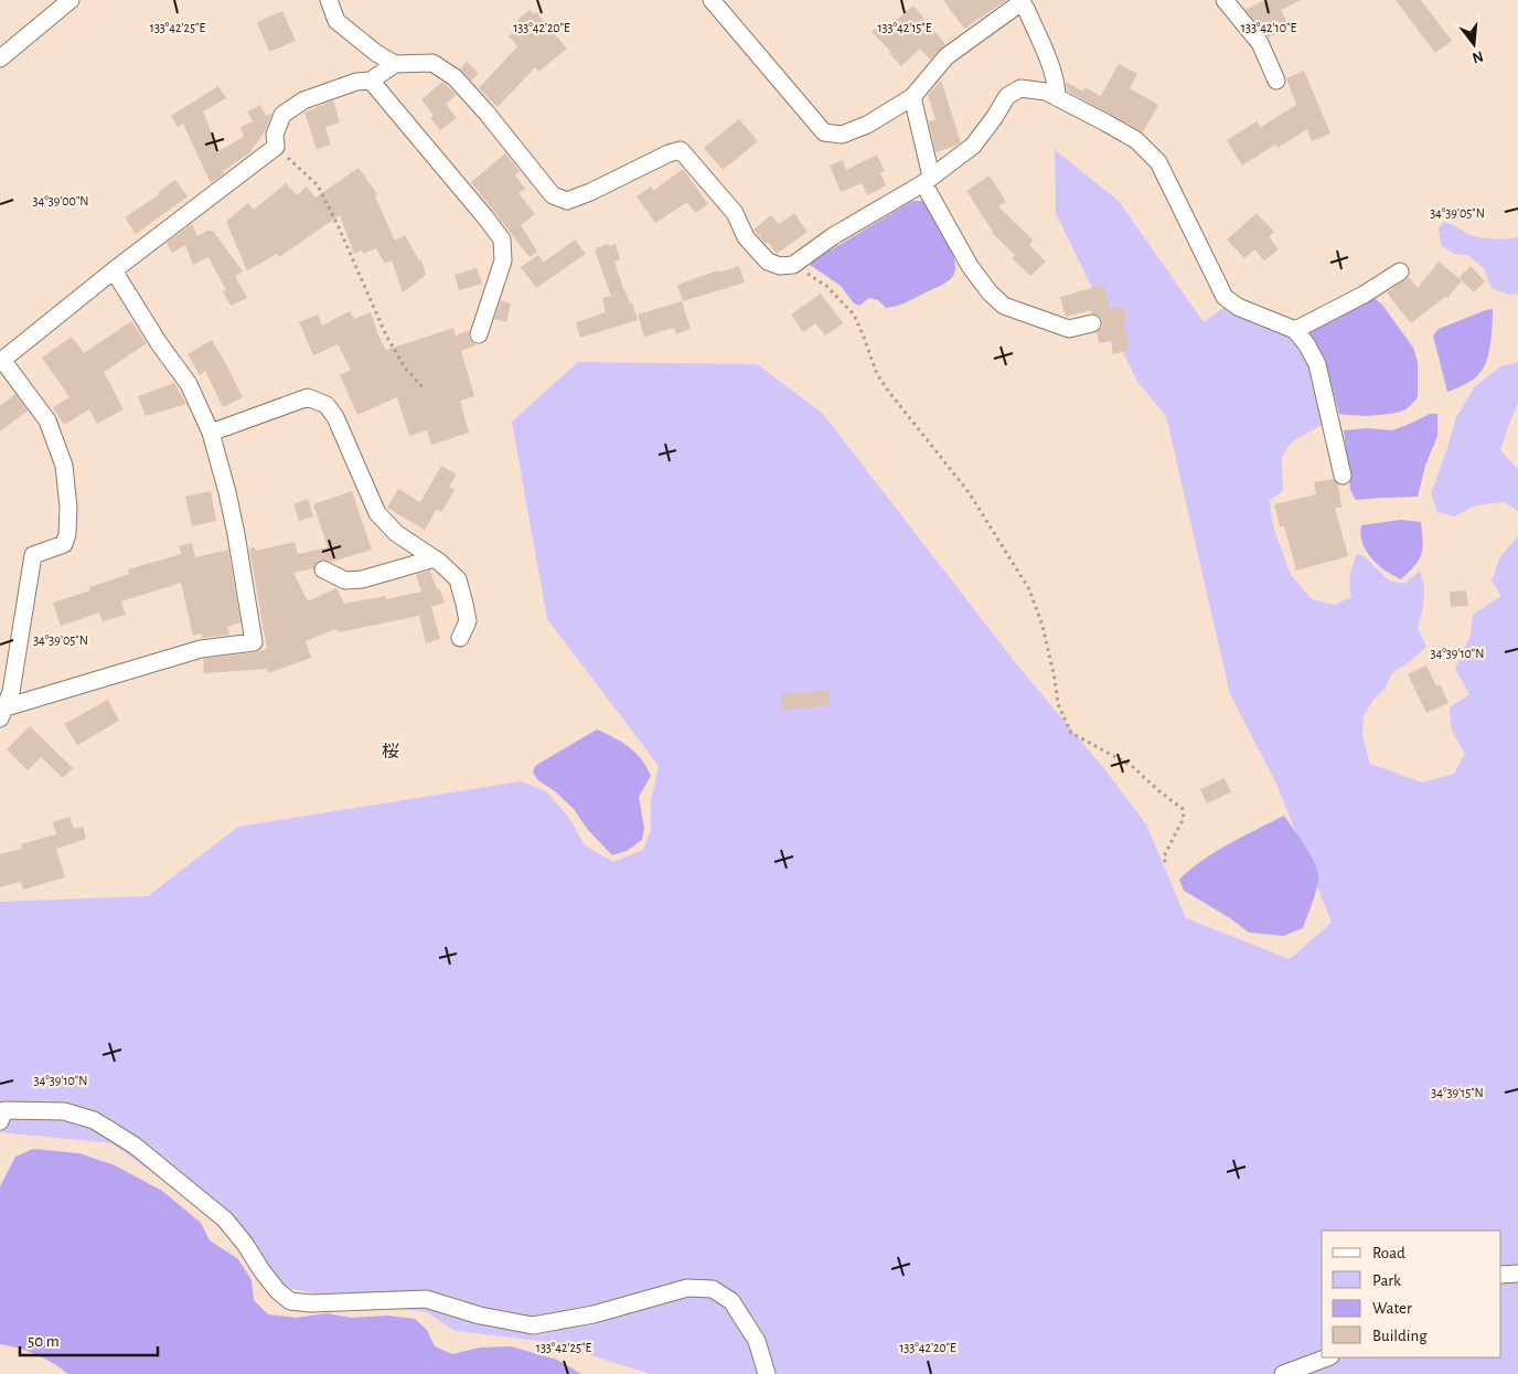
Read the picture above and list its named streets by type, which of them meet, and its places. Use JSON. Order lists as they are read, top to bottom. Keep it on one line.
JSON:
{"districts":["桜"],"legend":["Road","Park","Water","Building"],"scale_bar":"50 m","north":"bottom","coordinates":["133°42'25\"E","133°42'20\"E","133°42'15\"E","133°42'10\"E","34°39'00\"N","34°39'05\"N","34°39'10\"N","34°39'15\"N"]}
